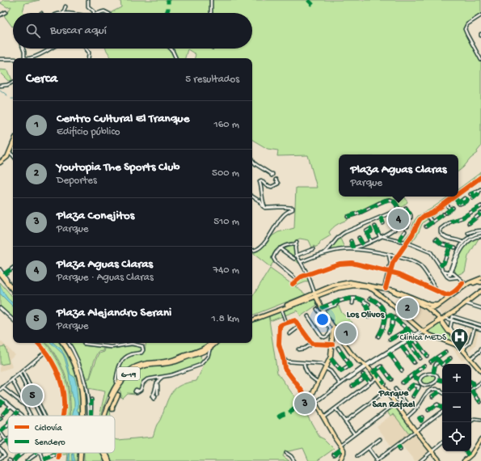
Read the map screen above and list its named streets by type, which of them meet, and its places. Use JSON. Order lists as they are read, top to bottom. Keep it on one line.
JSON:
{"streets":{"main road":["G-19"]},"districts":["Los Olivos","Parque San Rafael"],"places":{"hospital":["Clínica MEDS"]},"legend":["Ciclovía","Sendero"],"page":{"search":"Buscar aquí","heading":["Cerca","5 resultados"],"list":[{"mark":"1","name":"Centro Cultural El Tranque","note":"Edificio público","value":"160 m"},{"mark":"2","name":"Youtopia The Sports Club","note":"Deportes","value":"500 m"},{"mark":"3","name":"Plaza Conejitos","note":"Parque","value":"510 m"},{"mark":"4","name":"Plaza Aguas Claras","note":"Parque · Aguas Claras","value":"740 m"},{"mark":"5","name":"Plaza Alejandro Serani","note":"Parque","value":"1.8 km"}],"popup":["Plaza Aguas Claras","Parque"],"pins":["4","2","1","5","3"],"map_buttons":["+","−"]}}
